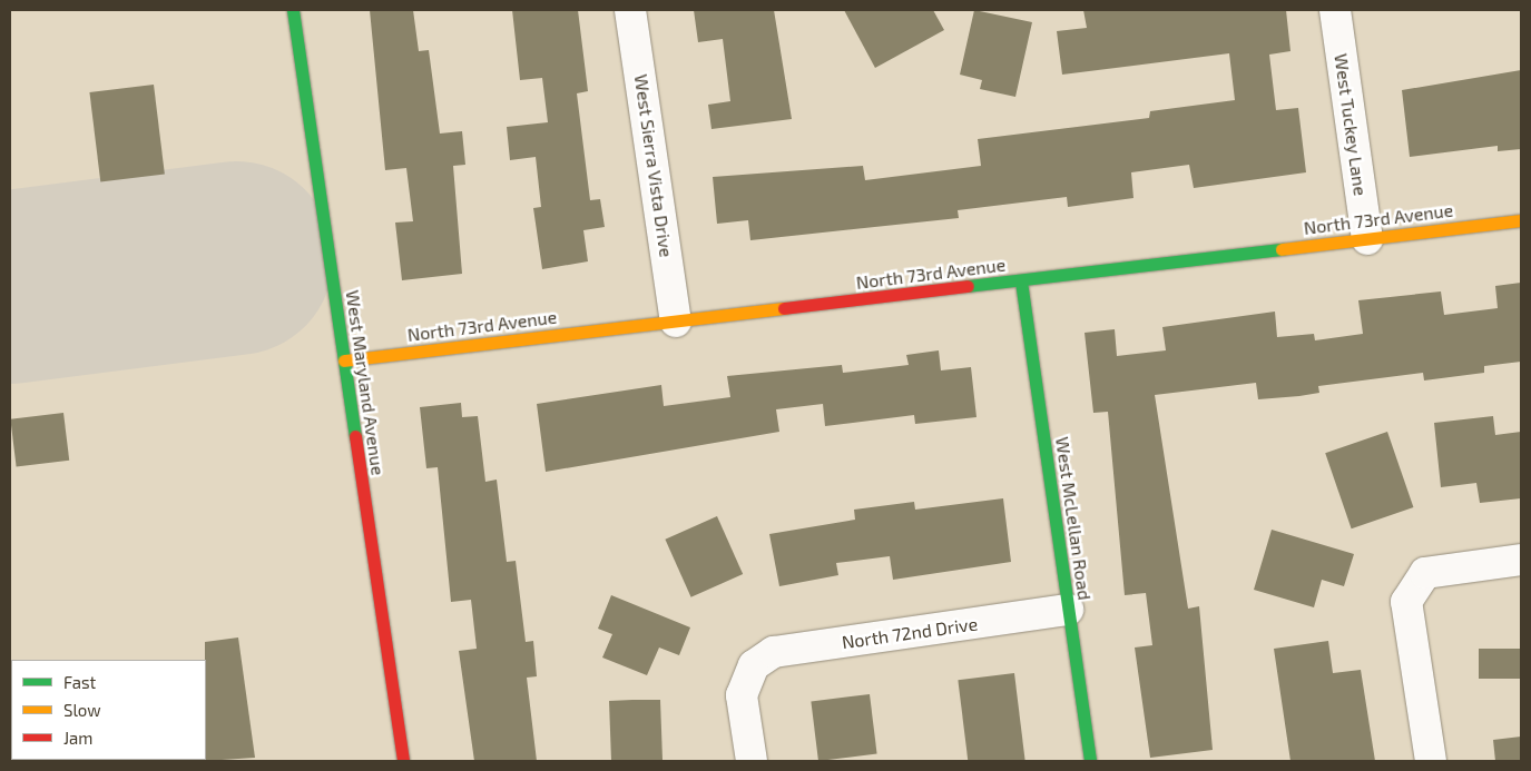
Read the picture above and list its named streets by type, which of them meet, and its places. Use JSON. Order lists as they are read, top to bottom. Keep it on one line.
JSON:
{"streets":{"street":["West Tuckey Lane","West Sierra Vista Drive","North 73rd Avenue","West Maryland Avenue","West McLellan Road","North 72nd Drive"]},"crossings":[["West Tuckey Lane","North 73rd Avenue"],["West Sierra Vista Drive","North 73rd Avenue"],["North 73rd Avenue","West Maryland Avenue"],["North 73rd Avenue","West McLellan Road"],["West McLellan Road","North 72nd Drive"]],"legend":["Fast","Slow","Jam"]}
